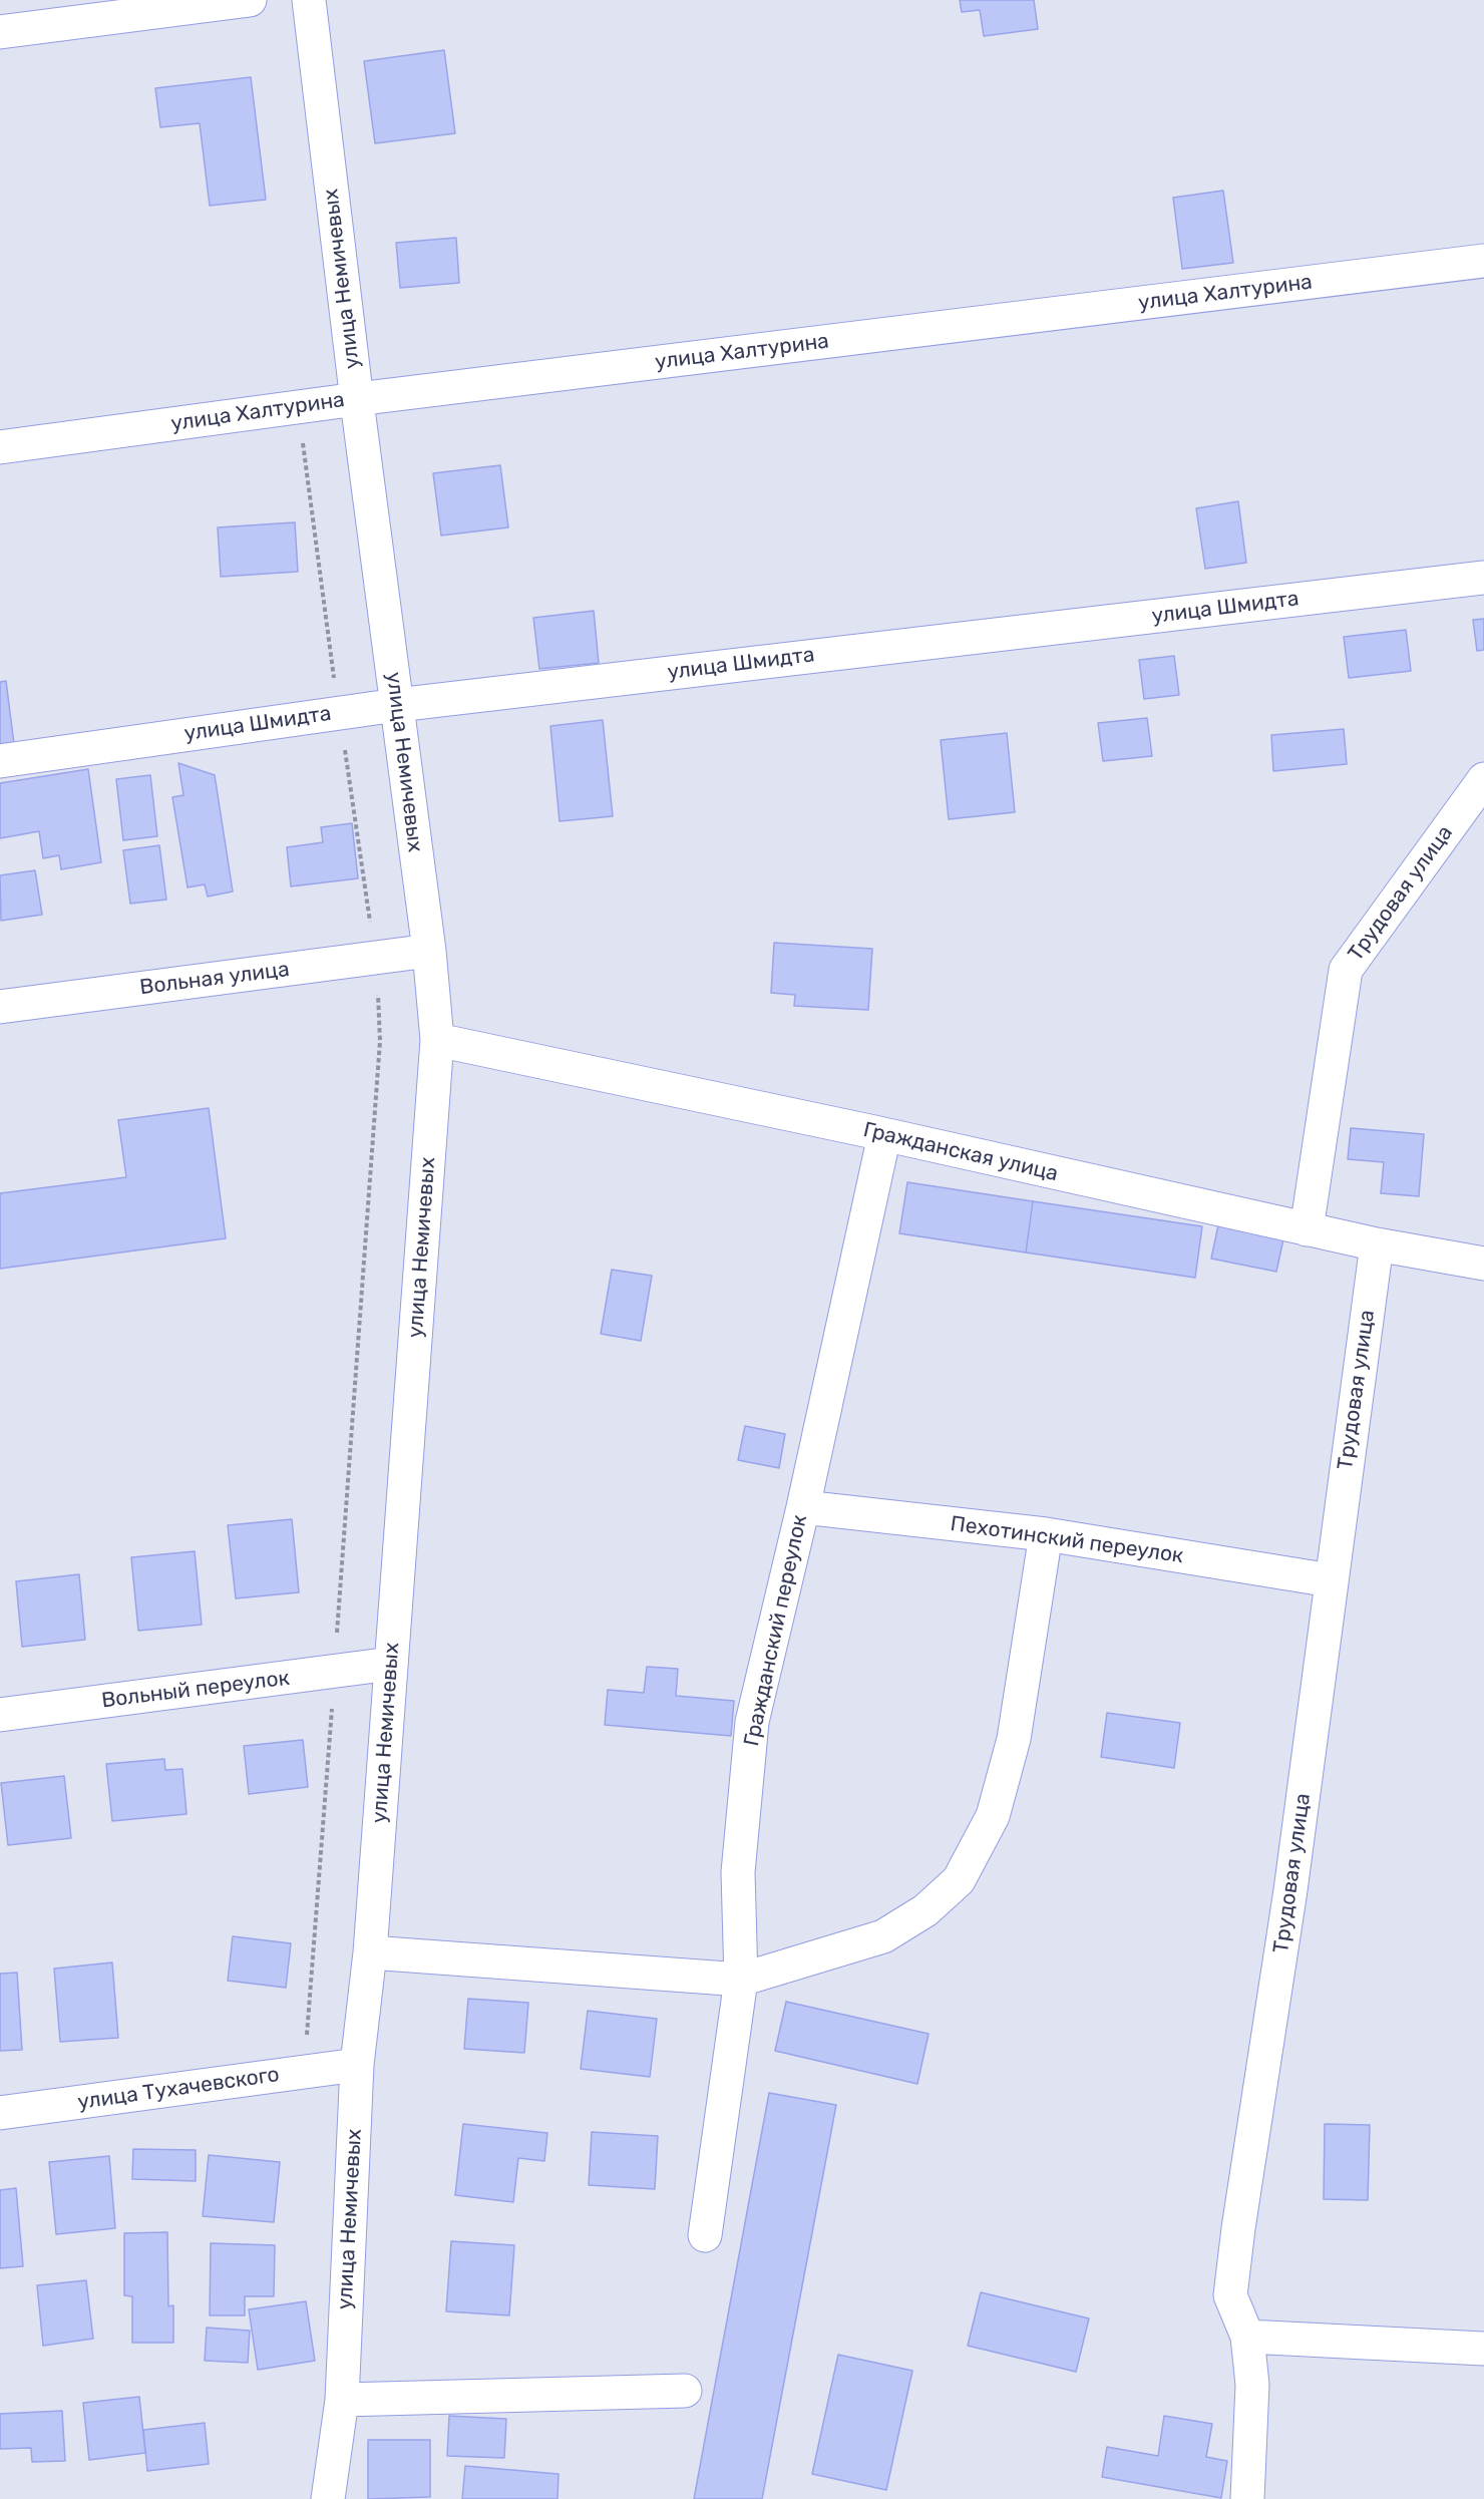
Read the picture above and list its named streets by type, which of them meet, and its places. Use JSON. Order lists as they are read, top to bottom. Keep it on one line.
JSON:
{"streets":{"street":["улица Немичевых","улица Халтурина","улица Шмидта","Трудовая улица","Вольная улица","Гражданская улица","Пехотинский переулок","Гражданский переулок","Вольный переулок","улица Тухачевского"]},"crossings":[["улица Немичевых","улица Халтурина"],["улица Немичевых","улица Шмидта"],["улица Немичевых","Вольная улица"],["улица Немичевых","Гражданская улица"],["улица Немичевых","Вольный переулок"],["улица Немичевых","улица Тухачевского"],["Трудовая улица","Гражданская улица"],["Трудовая улица","Пехотинский переулок"],["Гражданская улица","Гражданский переулок"],["Пехотинский переулок","Гражданский переулок"]]}
